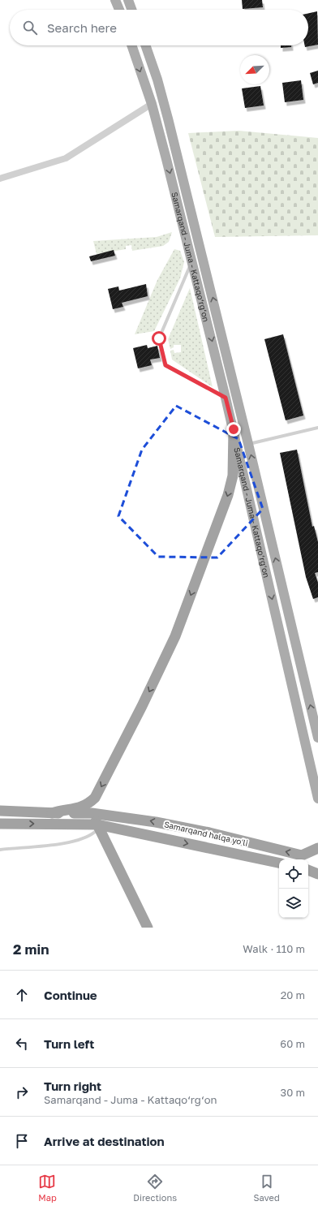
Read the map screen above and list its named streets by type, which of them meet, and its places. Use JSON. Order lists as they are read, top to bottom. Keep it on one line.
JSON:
{"streets":{"highway":["Samarqand halqa yoʻli"],"main road":["Samarqand - Juma - Kattaqo‘rg‘on"]},"north":"bottom left","page":{"search":"Search here","heading":["2 min","Walk · 110 m"],"list":[["Continue","20 m"],["Turn left","60 m"],["Turn right","Samarqand - Juma - Kattaqo‘rg‘on","30 m"],"Arrive at destination"],"nav":["Map","Directions","Saved"]}}
